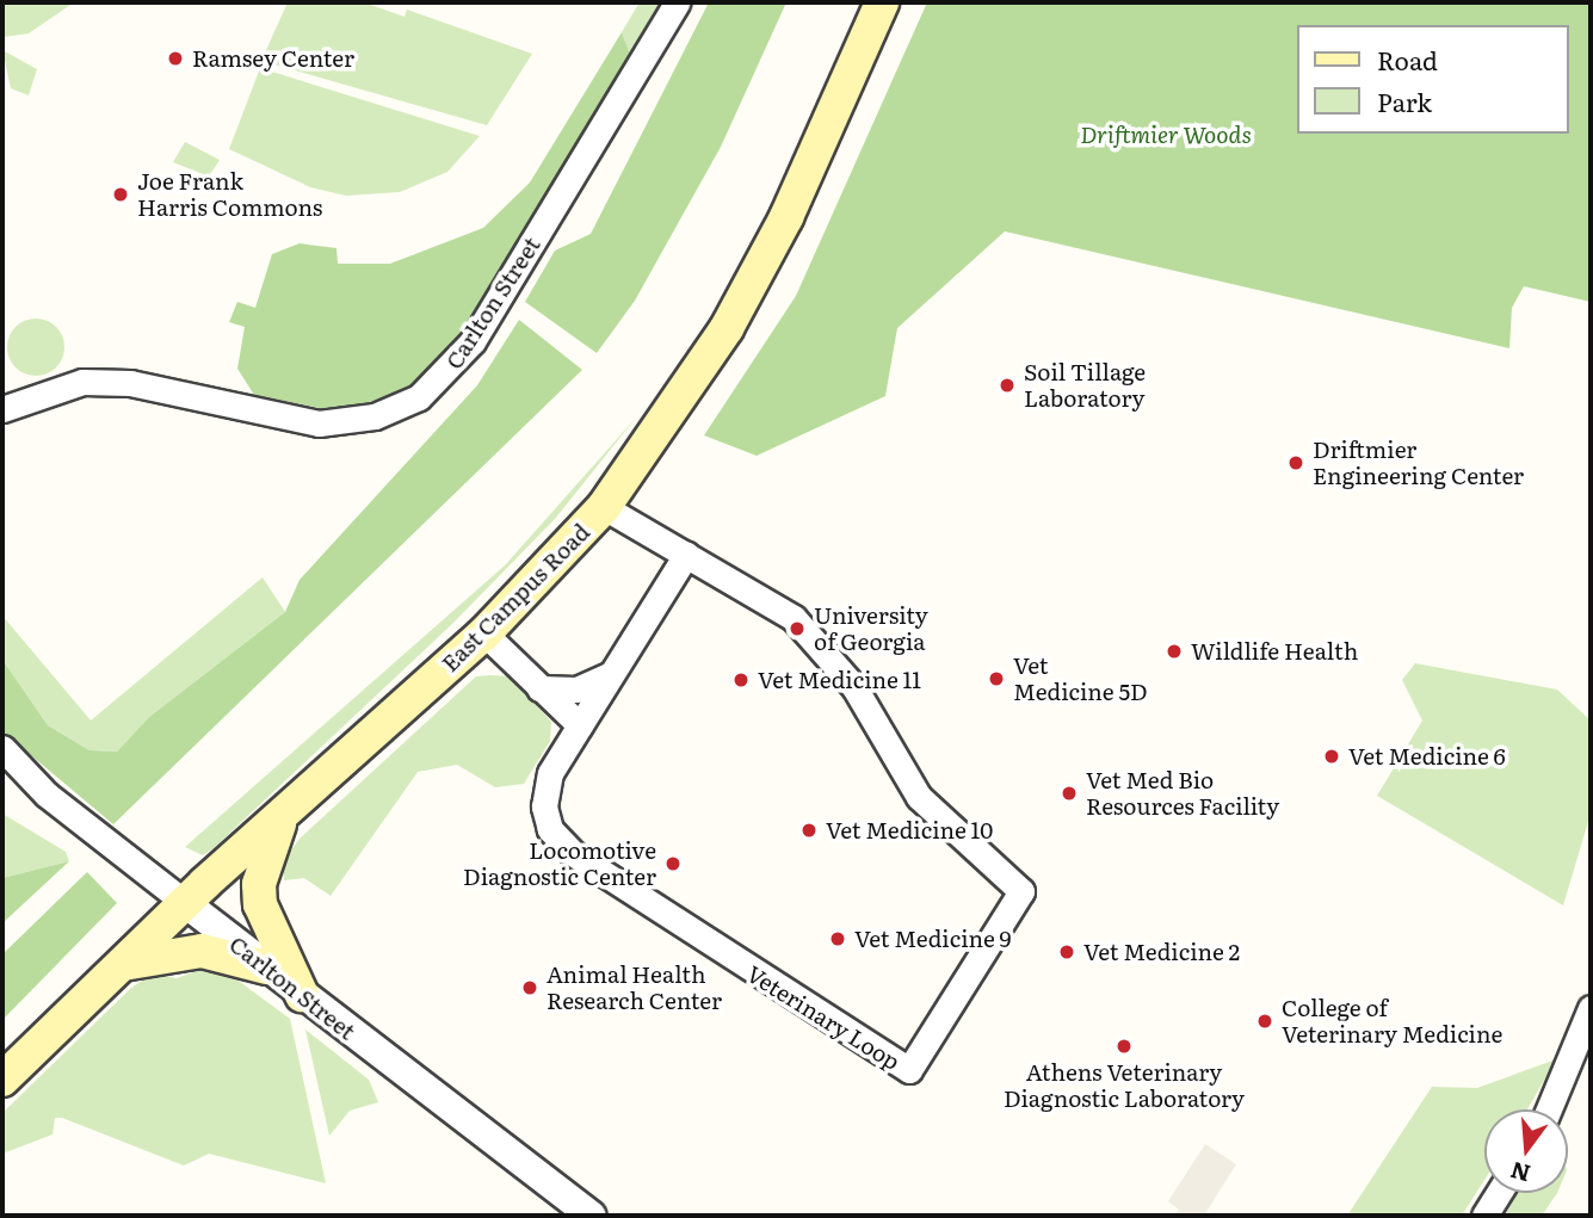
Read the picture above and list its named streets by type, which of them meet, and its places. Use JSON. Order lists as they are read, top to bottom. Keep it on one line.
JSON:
{"streets":{"main road":["East Campus Road"],"street":["Carlton Street","Veterinary Loop"]},"crossings":[["Carlton Street","East Campus Road"],["East Campus Road","Veterinary Loop"]],"parks":["Driftmier Woods"],"places":["Ramsey Center","Joe Frank Harris Commons","Soil Tillage Laboratory","Driftmier Engineering Center","University of Georgia","Wildlife Health","Vet Medicine 5D","Vet Medicine 11","Vet Medicine 6","Vet Med Bio Resources Facility","Vet Medicine 10","Locomotive Diagnostic Center","Vet Medicine 9","Vet Medicine 2","Animal Health Research Center","College of Veterinary Medicine","Athens Veterinary Diagnostic Laboratory"],"legend":["Road","Park"],"north":"bottom"}
